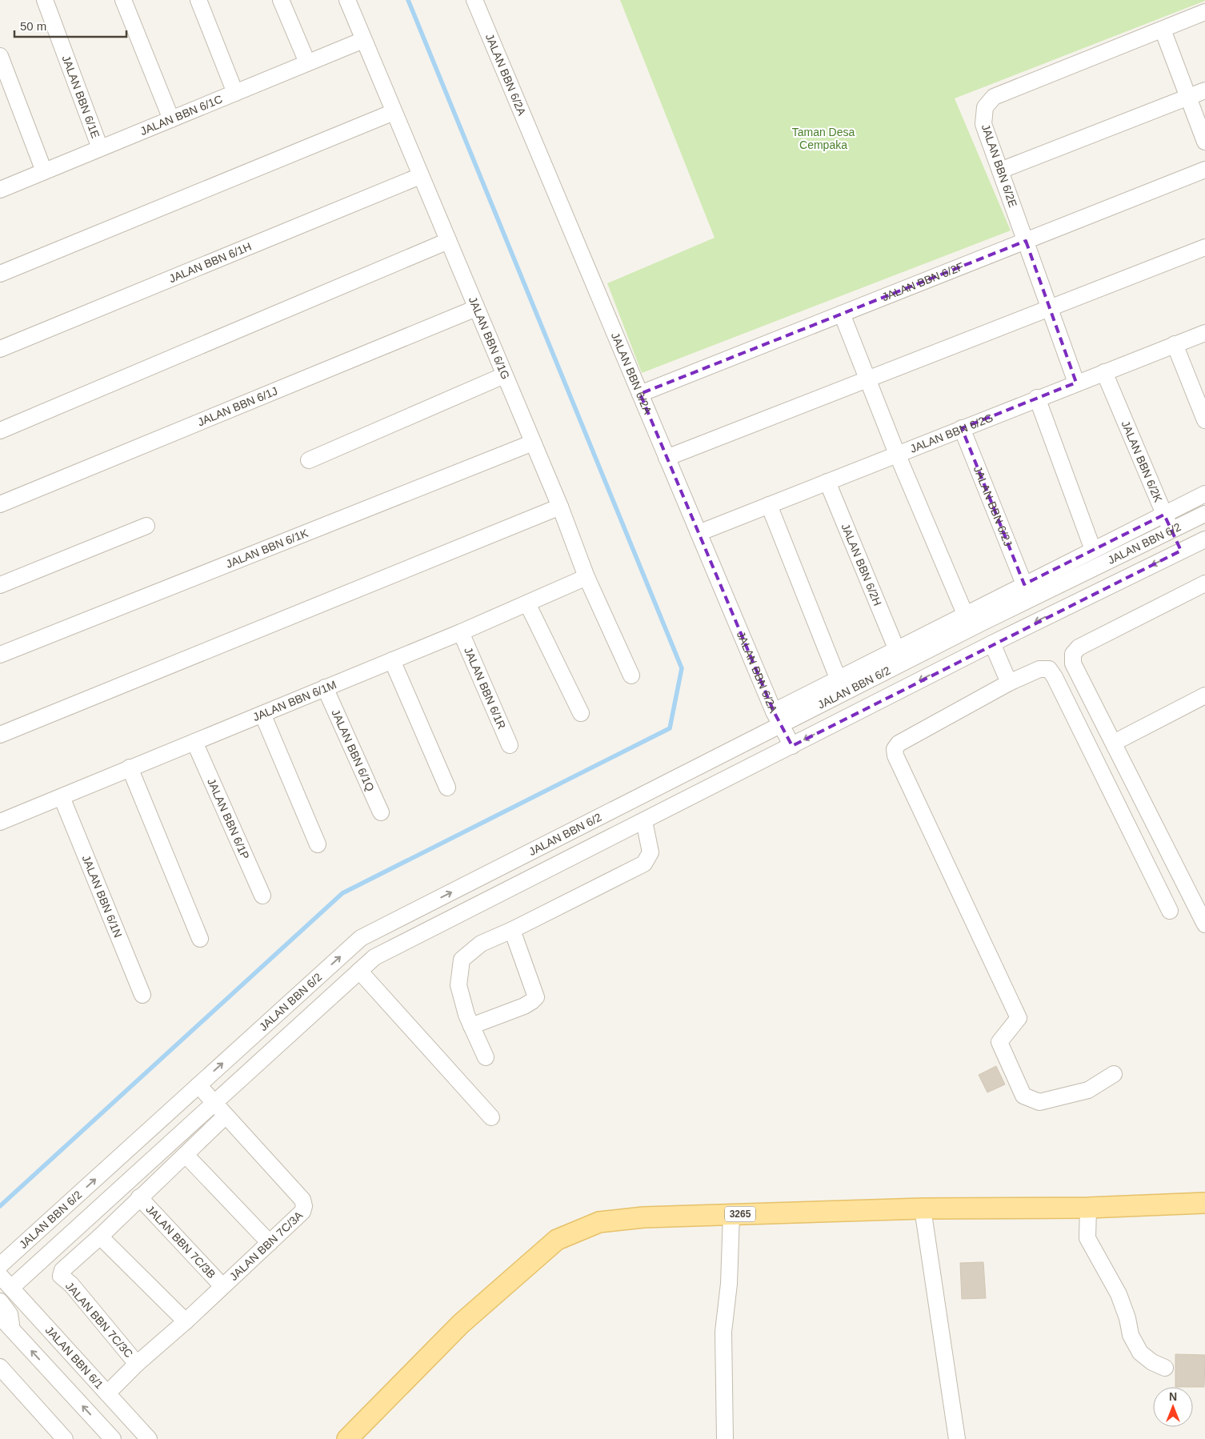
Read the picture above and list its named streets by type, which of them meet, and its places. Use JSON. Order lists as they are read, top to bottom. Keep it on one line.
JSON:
{"streets":{"main road":["3265"],"street":["JALAN BBN 6/2A","JALAN BBN 6/1E","JALAN BBN 6/1C","JALAN BBN 6/2E","JALAN BBN 6/1H","JALAN BBN 6/2F","JALAN BBN 6/1G","JALAN BBN 6/1J","JALAN BBN 6/2G","JALAN BBN 6/2K","JALAN BBN 6/2J","JALAN BBN 6/2","JALAN BBN 6/1K","JALAN BBN 6/2H","JALAN BBN 6/1R","JALAN BBN 6/1M","JALAN BBN 6/1Q","JALAN BBN 6/1P","JALAN BBN 6/1N","JALAN BBN 7C/3B","JALAN BBN 7C/3A","JALAN BBN 7C/3C","JALAN BBN 6/1"]},"crossings":[["JALAN BBN 6/2A","JALAN BBN 6/2F"],["JALAN BBN 6/2A","JALAN BBN 6/2G"],["JALAN BBN 6/2A","JALAN BBN 6/2"],["JALAN BBN 6/1E","JALAN BBN 6/1C"],["JALAN BBN 6/1C","JALAN BBN 6/1G"],["JALAN BBN 6/2E","JALAN BBN 6/2F"],["JALAN BBN 6/2E","JALAN BBN 6/2G"],["JALAN BBN 6/1H","JALAN BBN 6/1G"],["JALAN BBN 6/1G","JALAN BBN 6/1J"],["JALAN BBN 6/1G","JALAN BBN 6/1K"],["JALAN BBN 6/1G","JALAN BBN 6/1M"],["JALAN BBN 6/2G","JALAN BBN 6/2K"],["JALAN BBN 6/2G","JALAN BBN 6/2J"],["JALAN BBN 6/2G","JALAN BBN 6/2H"],["JALAN BBN 6/2K","JALAN BBN 6/2"],["JALAN BBN 6/2","JALAN BBN 7C/3A"],["JALAN BBN 6/2","JALAN BBN 6/1"],["JALAN BBN 6/1R","JALAN BBN 6/1M"],["JALAN BBN 6/1M","JALAN BBN 6/1Q"],["JALAN BBN 6/1M","JALAN BBN 6/1P"],["JALAN BBN 6/1M","JALAN BBN 6/1N"],["JALAN BBN 7C/3B","JALAN BBN 7C/3A"],["JALAN BBN 7C/3A","JALAN BBN 7C/3C"],["JALAN BBN 7C/3A","JALAN BBN 6/1"]],"parks":["Taman Desa Cempaka"],"scale_bar":"50 m","north":"top"}
